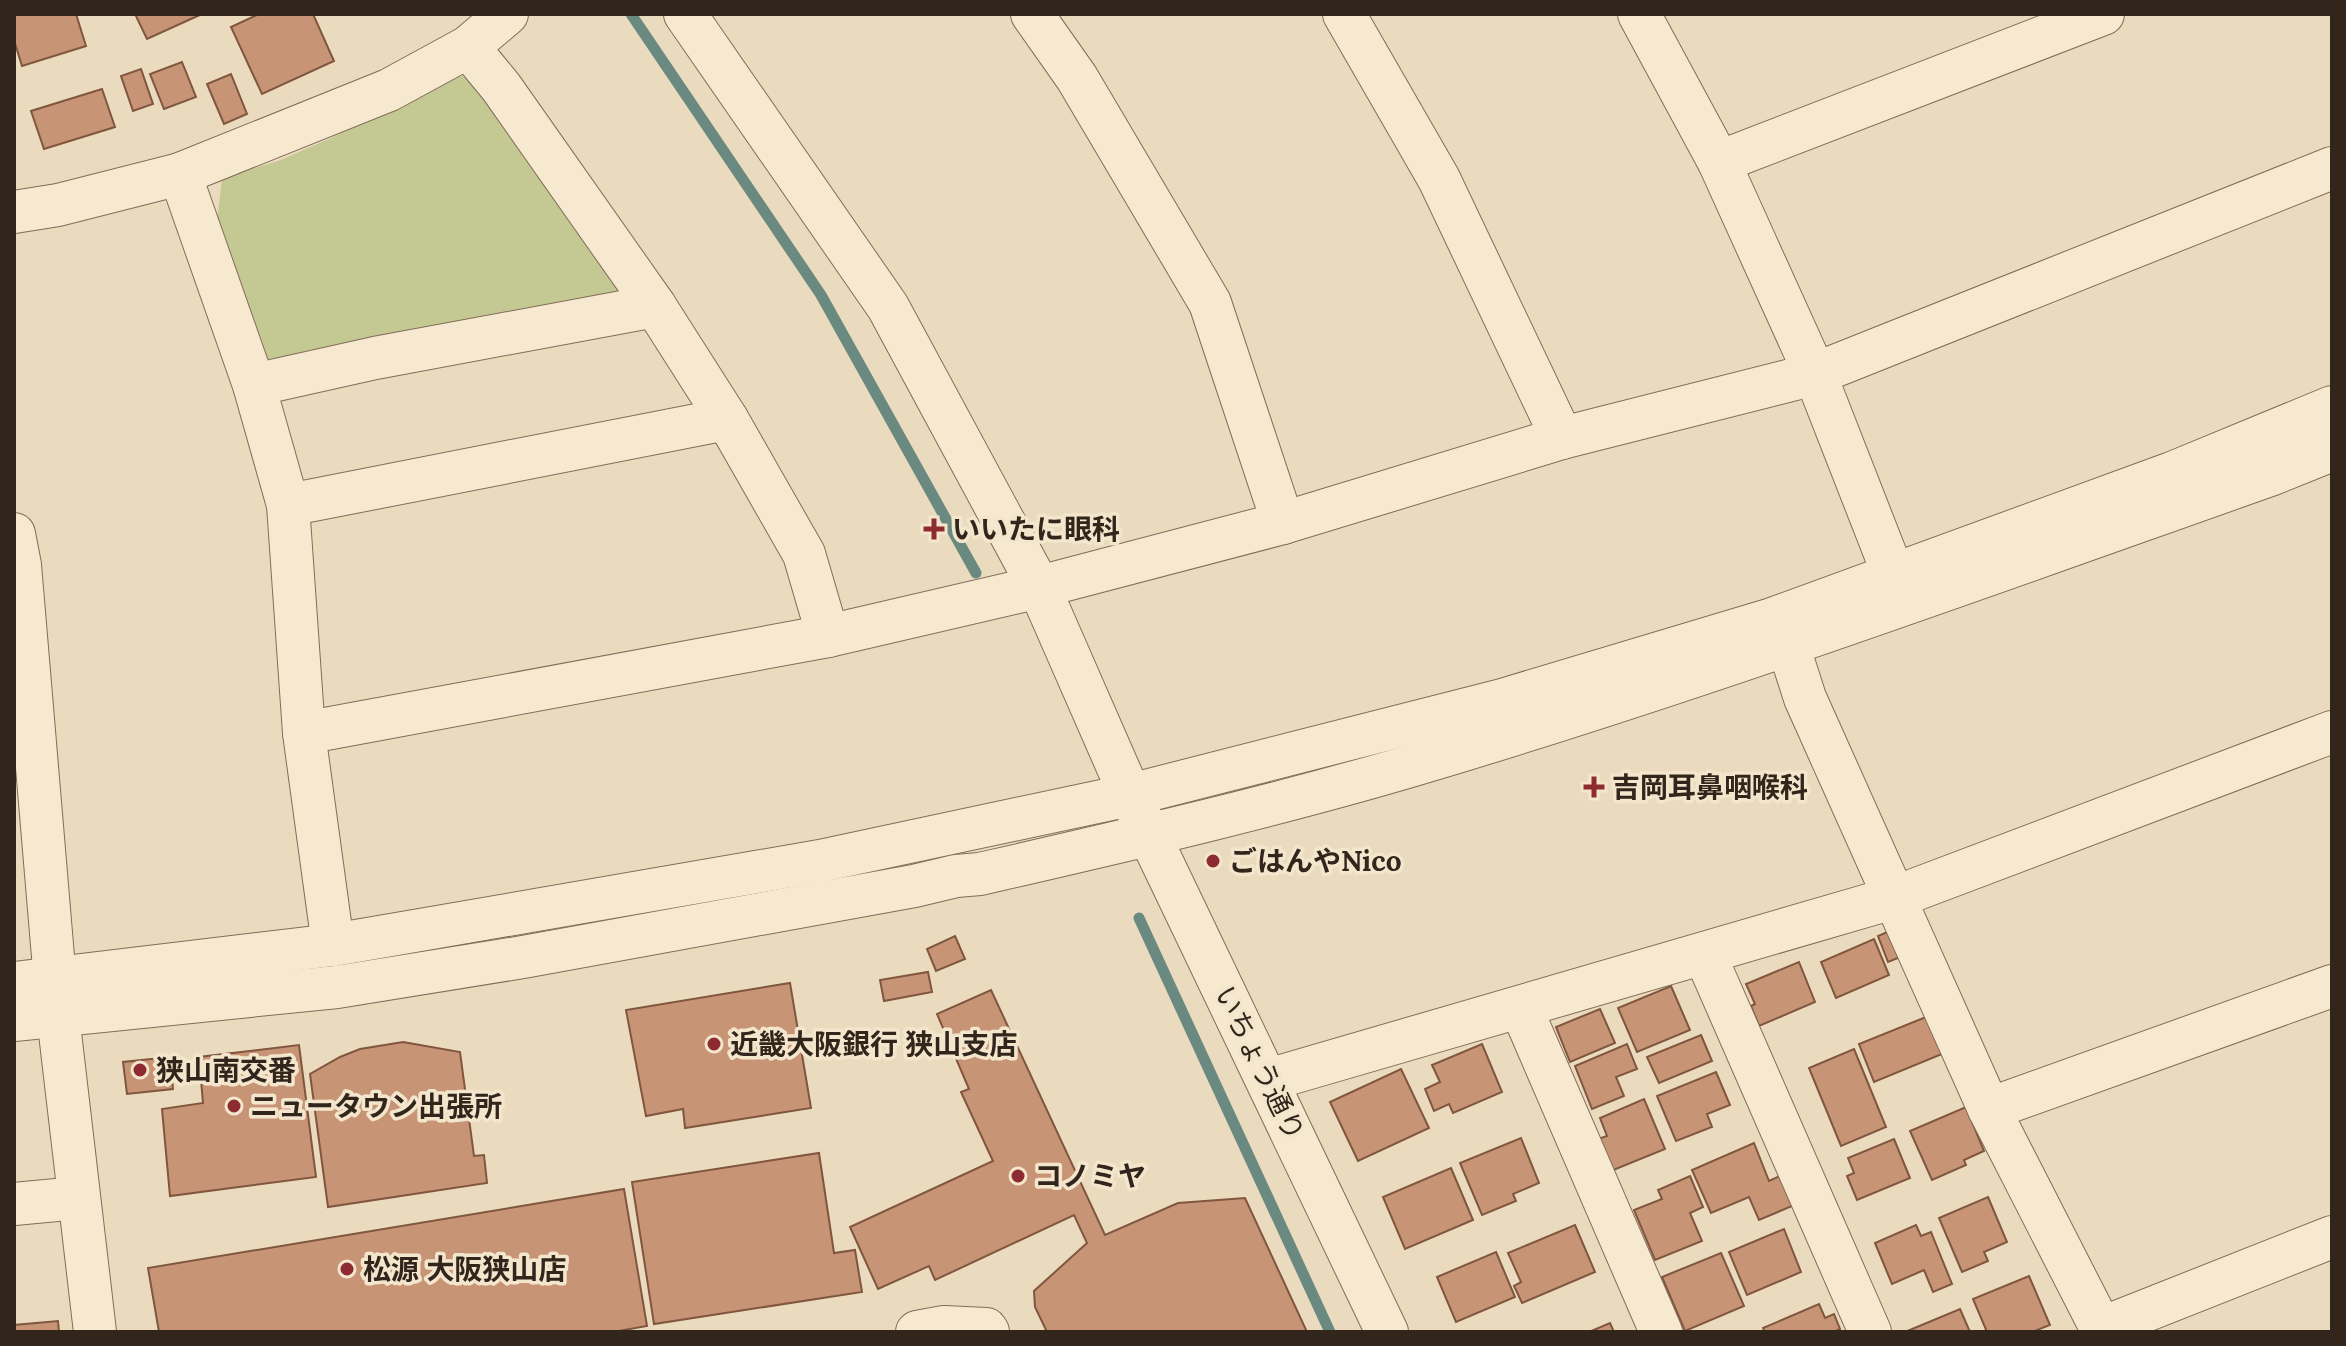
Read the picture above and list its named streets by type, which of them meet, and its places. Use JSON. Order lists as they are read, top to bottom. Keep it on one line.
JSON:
{"streets":{"street":["いちょう通り"]},"places":{"health":["いいたに眼科","吉岡耳鼻咽喉科"],"other":["ごはんやNico","近畿大阪銀行 狭山支店","狭山南交番","ニュータウン出張所","コノミヤ","松源 大阪狭山店"]}}
